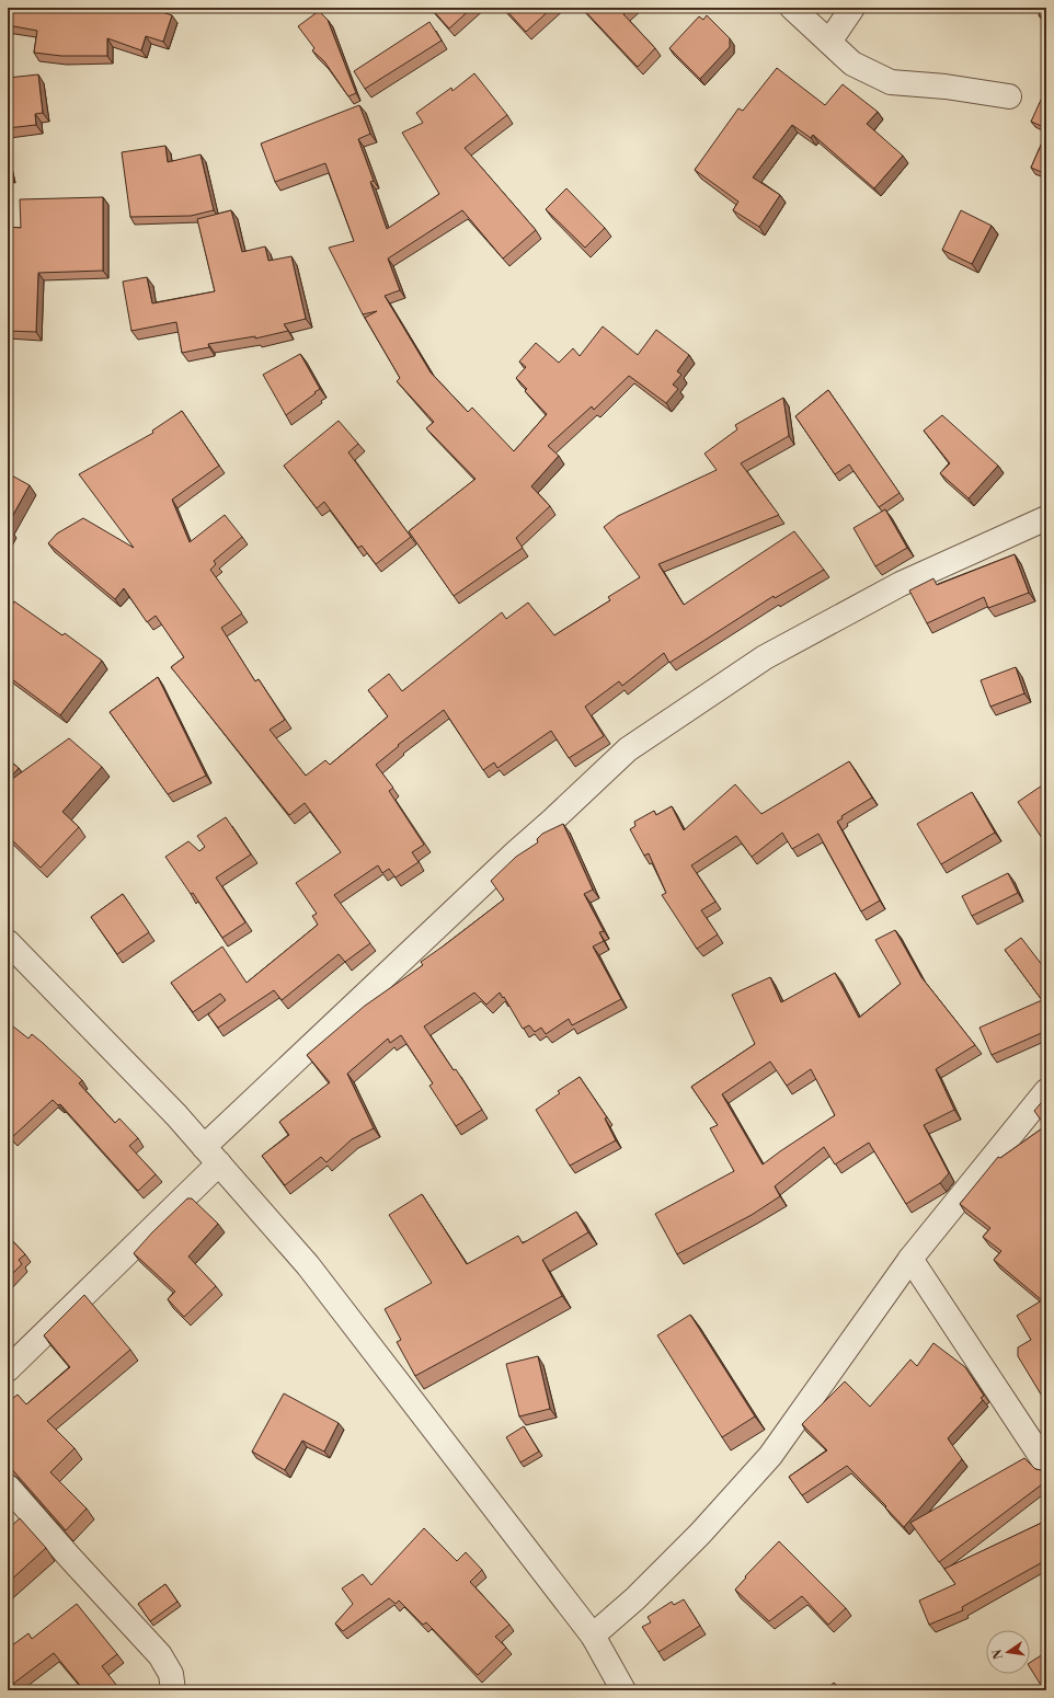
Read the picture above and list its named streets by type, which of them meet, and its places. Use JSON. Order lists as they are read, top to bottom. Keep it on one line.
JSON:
{"north":"left"}
